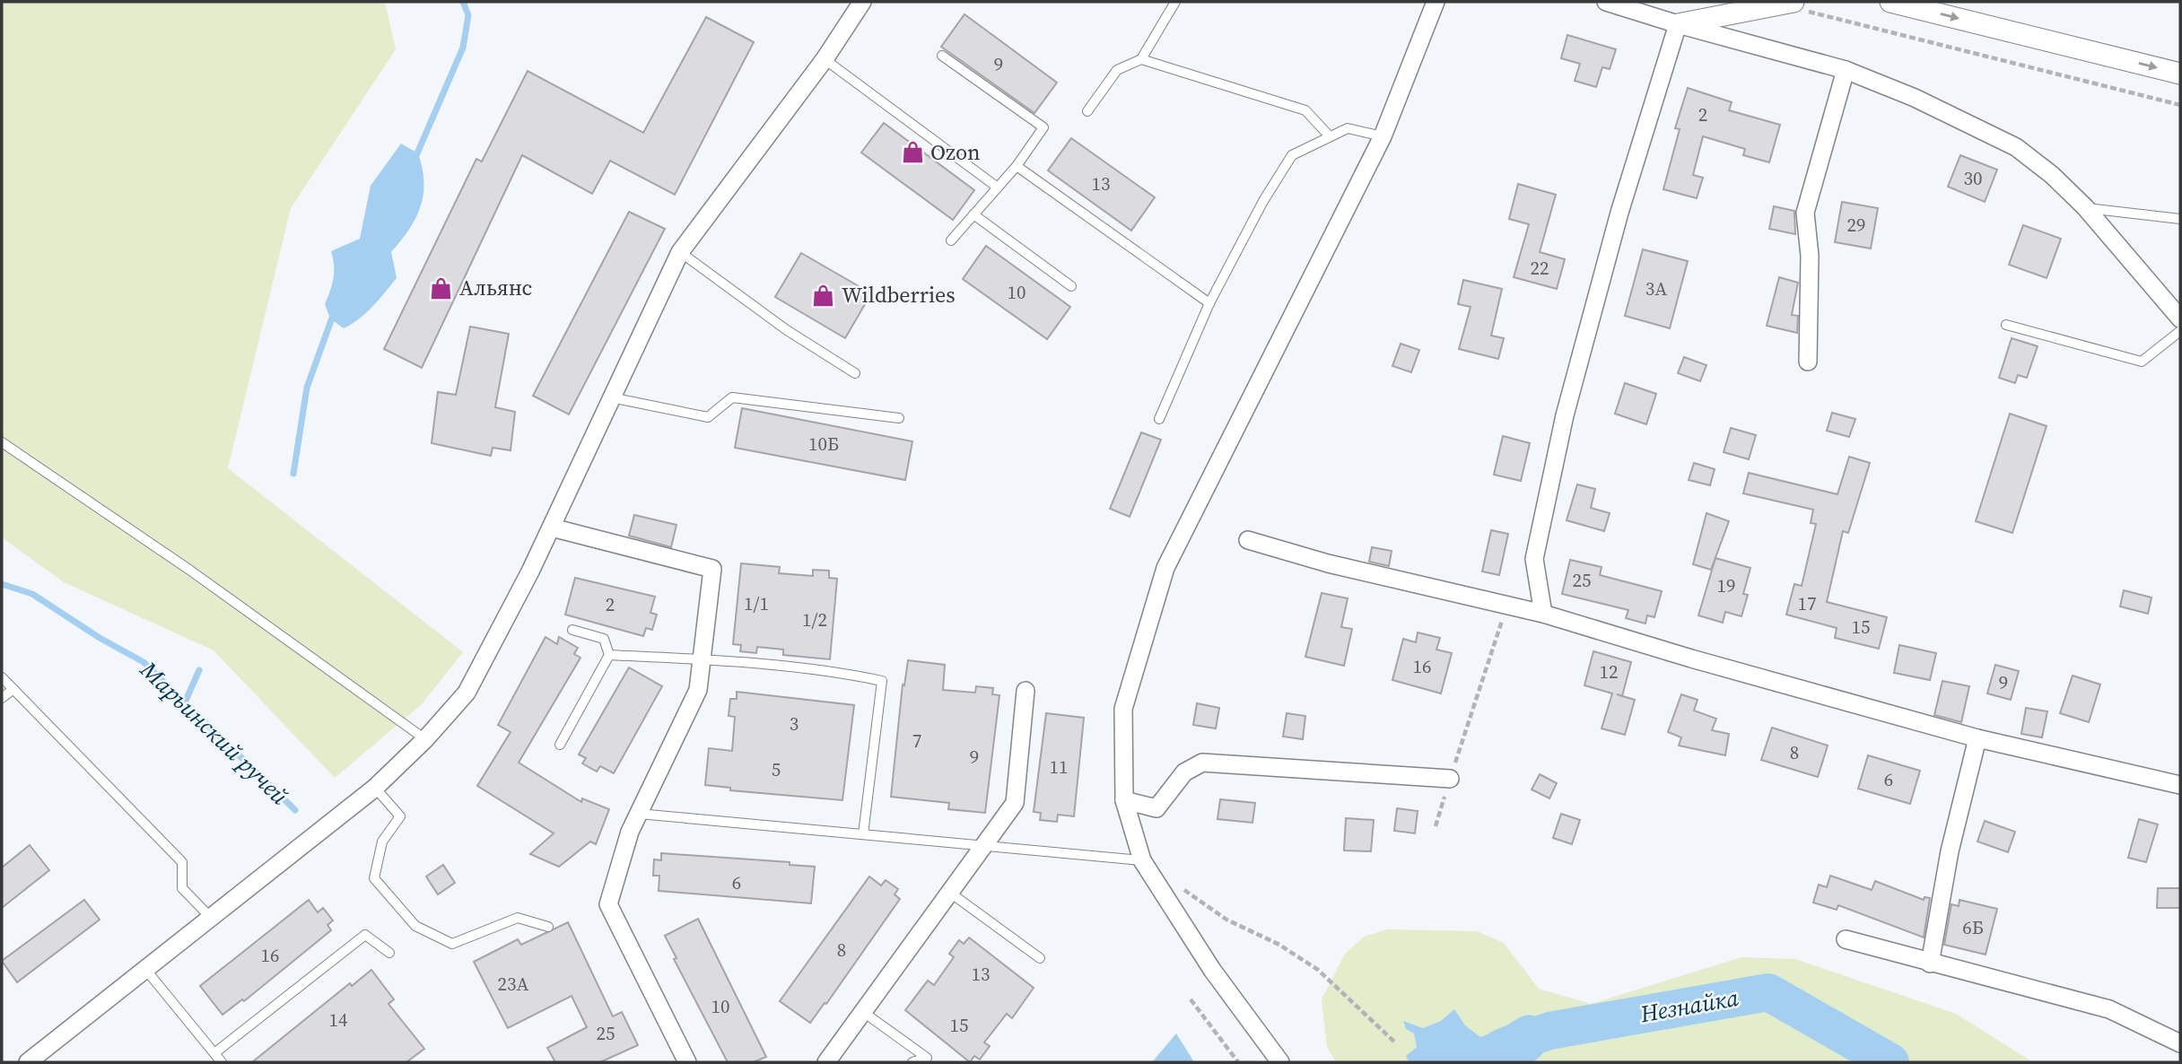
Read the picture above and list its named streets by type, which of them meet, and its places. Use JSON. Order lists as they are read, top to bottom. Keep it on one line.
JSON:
{"water":["Марьинский ручей","Незнайка"],"places":{"shop":["Ozon","Альянс","Wildberries"]},"house_numbers":["9","2","30","13","29","22","3А","10","10Б","25","19","1/1","17","2","1/2","15","16","12","9","3","7","8","9","11","5","6","6","6Б","8","16","13","23А","10","14","15","25"]}
